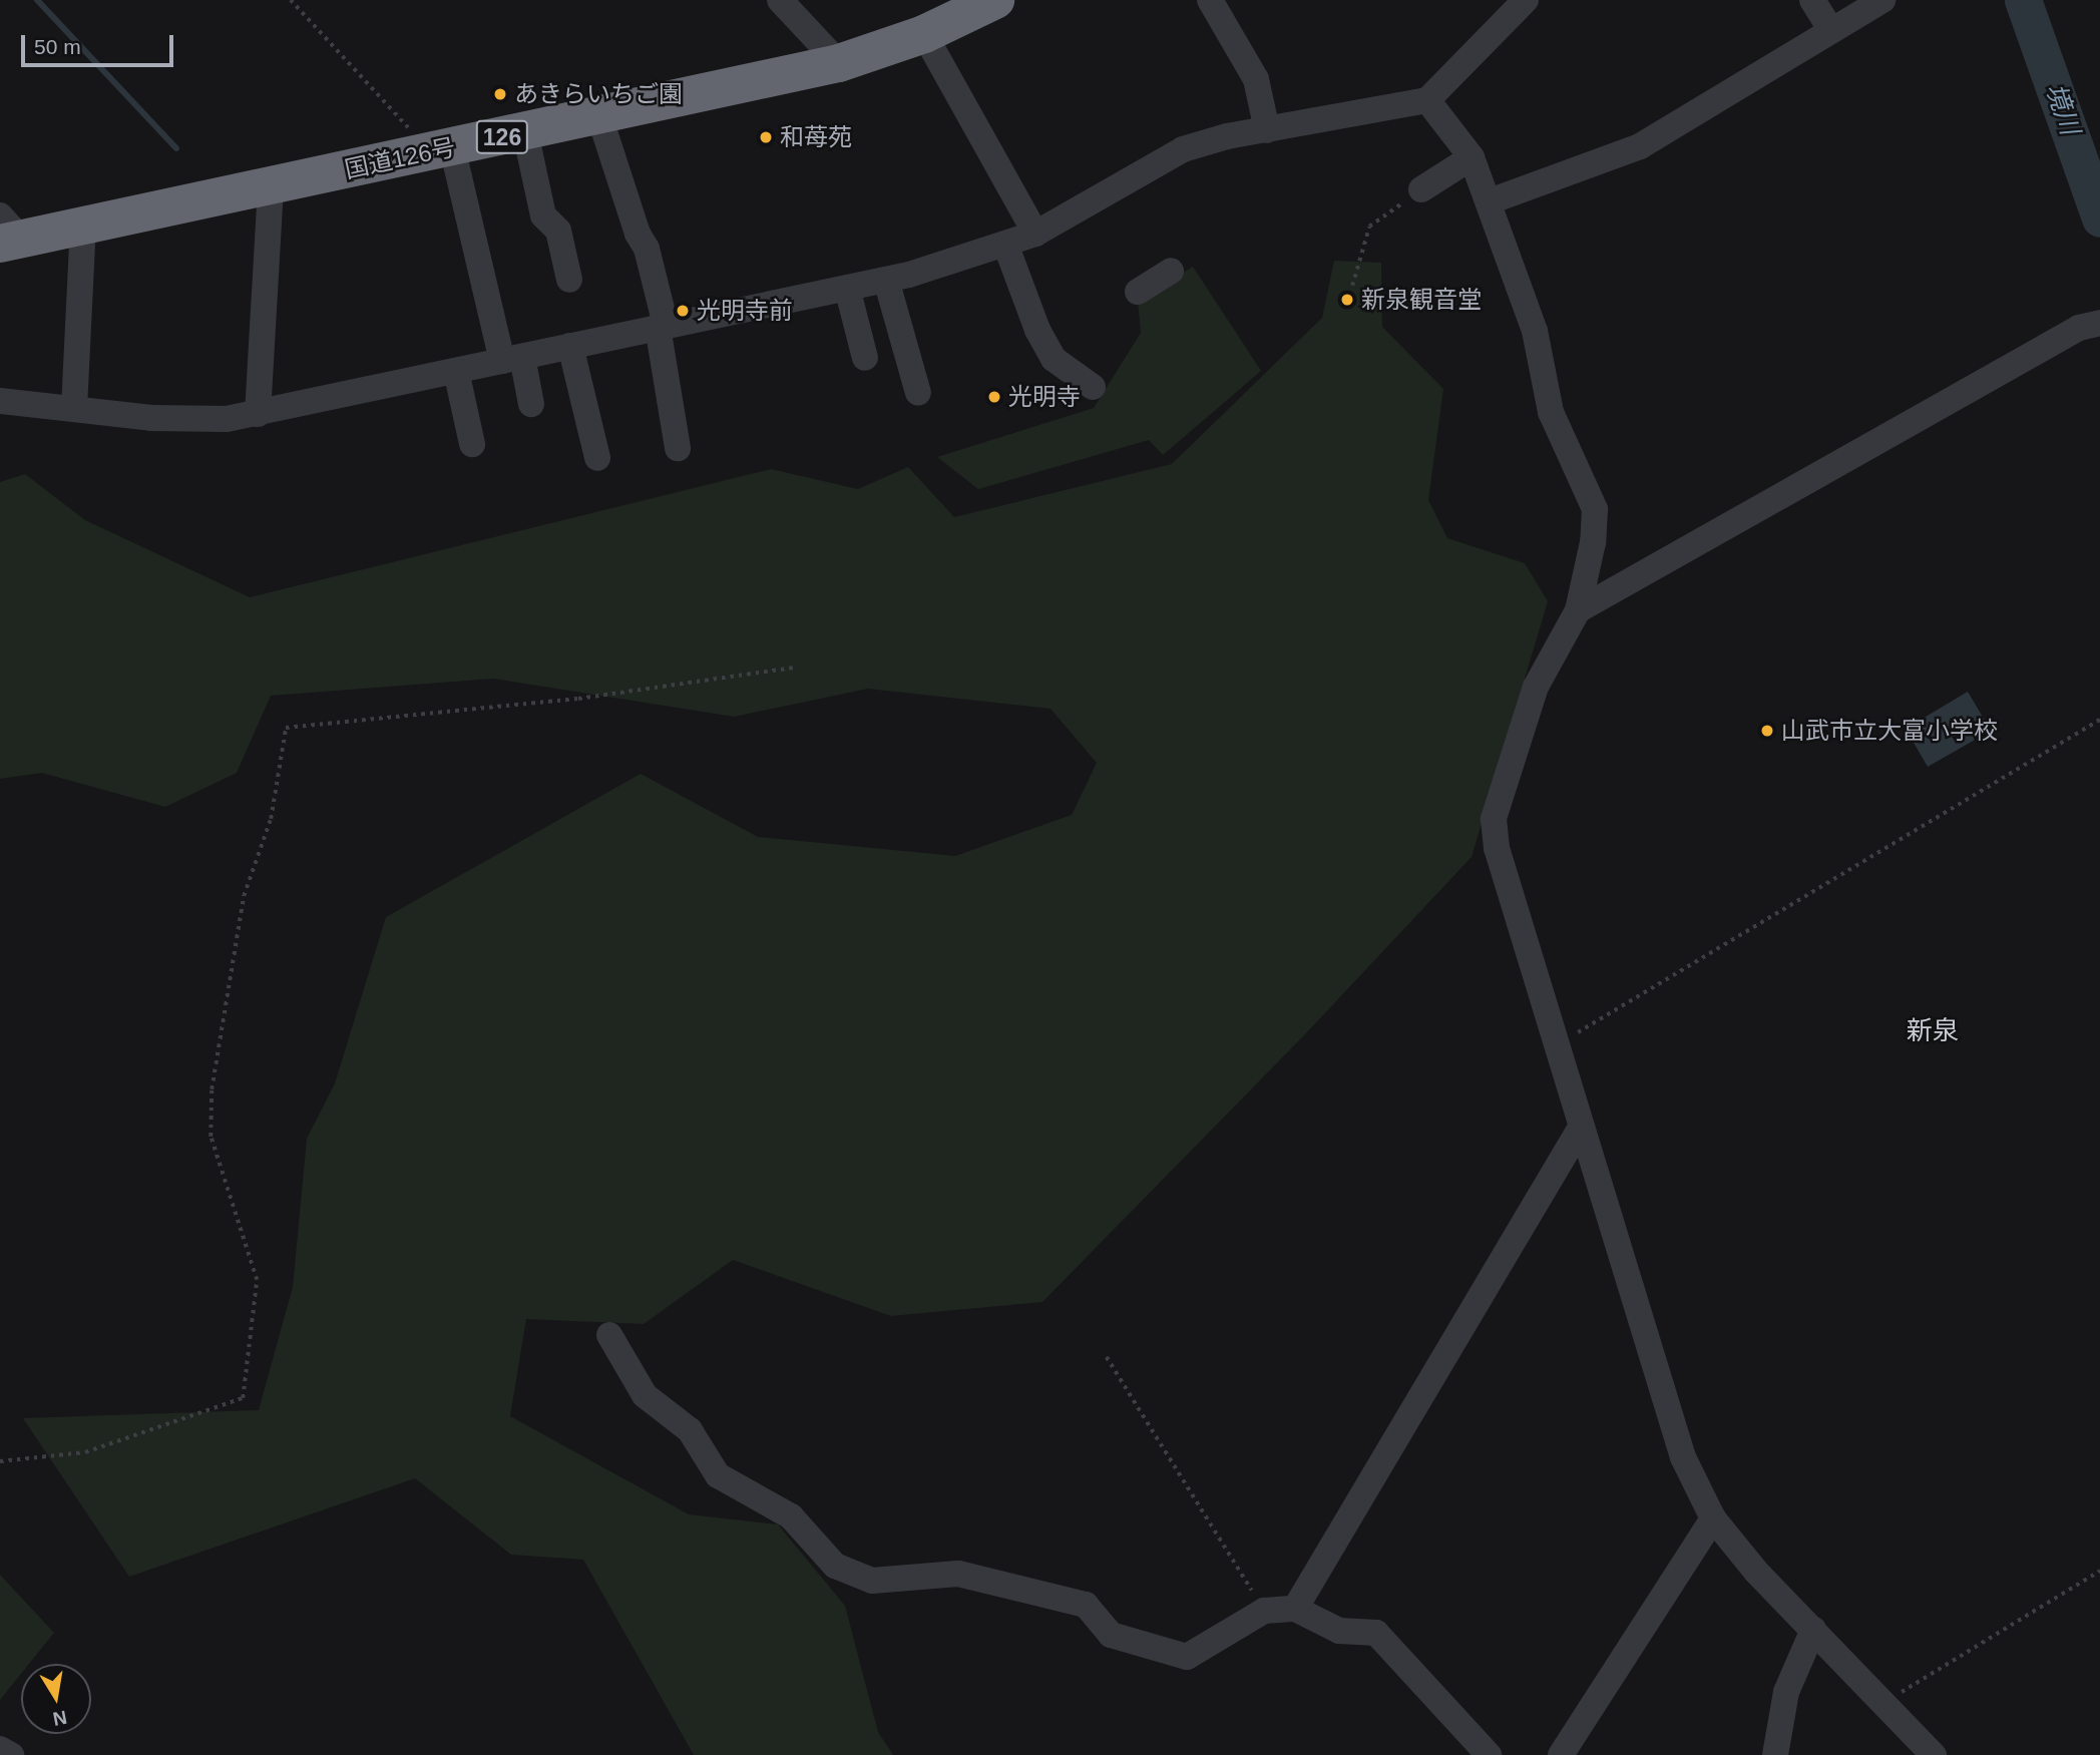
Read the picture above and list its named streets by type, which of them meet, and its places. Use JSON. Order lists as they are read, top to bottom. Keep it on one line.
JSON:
{"streets":{"highway":["126","国道126号"]},"districts":["新泉"],"water":["境川"],"places":["あきらいちご園","和苺苑","新泉観音堂","光明寺前","光明寺","山武市立大富小学校"],"scale_bar":"50 m","north":"bottom"}
